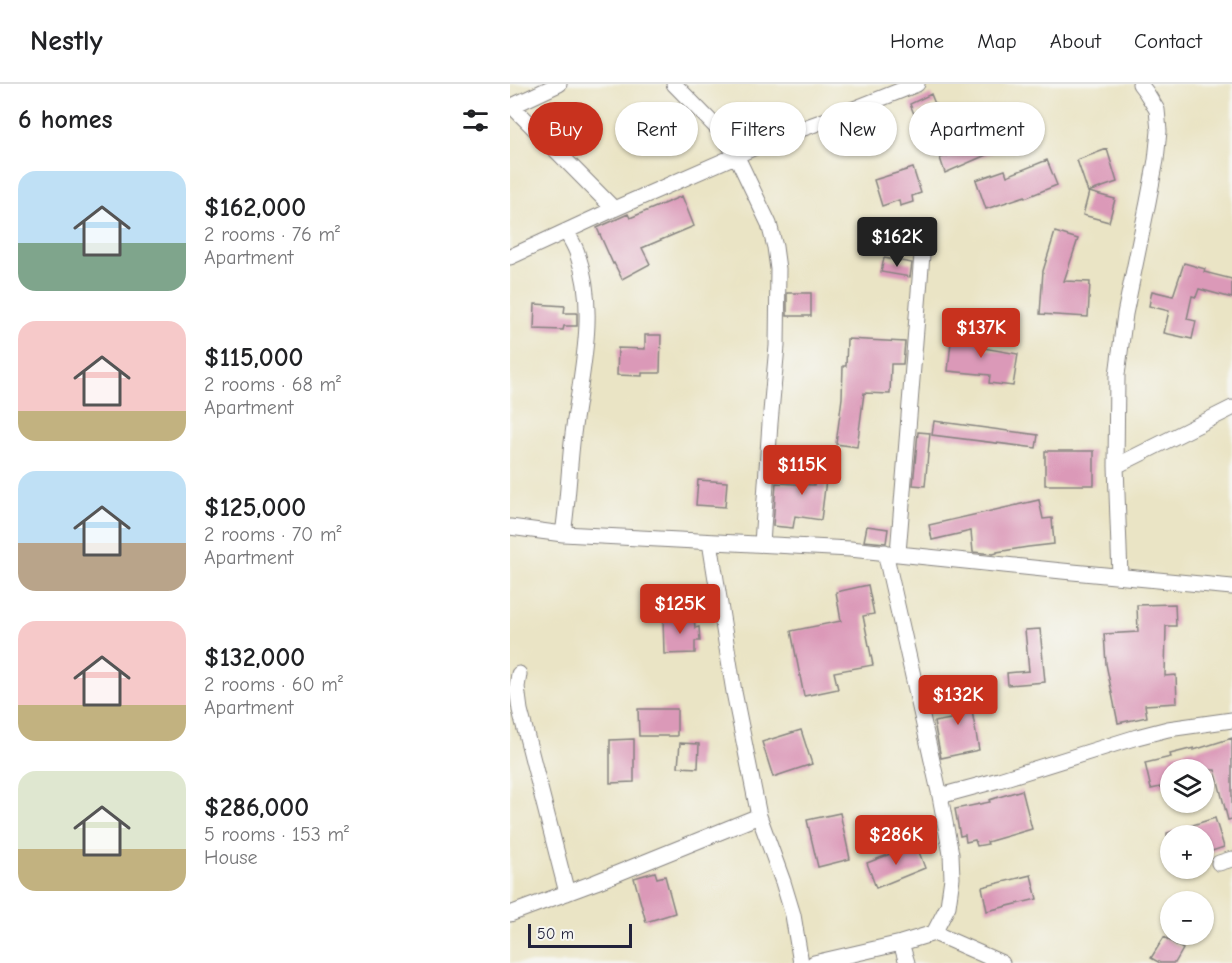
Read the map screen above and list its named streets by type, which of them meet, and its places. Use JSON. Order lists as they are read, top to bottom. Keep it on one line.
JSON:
{"scale_bar":"50 m","page":{"header":"Nestly","nav":["Home","Map","About","Contact"],"heading":"6 homes","chip":["Buy","Rent","Filters","New","Apartment"],"list":[{"name":"$162,000","note":"2 rooms · 76 m² · Apartment"},{"name":"$115,000","note":"2 rooms · 68 m² · Apartment"},{"name":"$125,000","note":"2 rooms · 70 m² · Apartment"},{"name":"$132,000","note":"2 rooms · 60 m² · Apartment"},{"name":"$286,000","note":"5 rooms · 153 m² · House"}],"price":["$162K","$137K","$115K","$125K","$132K","$286K"],"map_buttons":["+","−"],"scale":"50 m"}}
